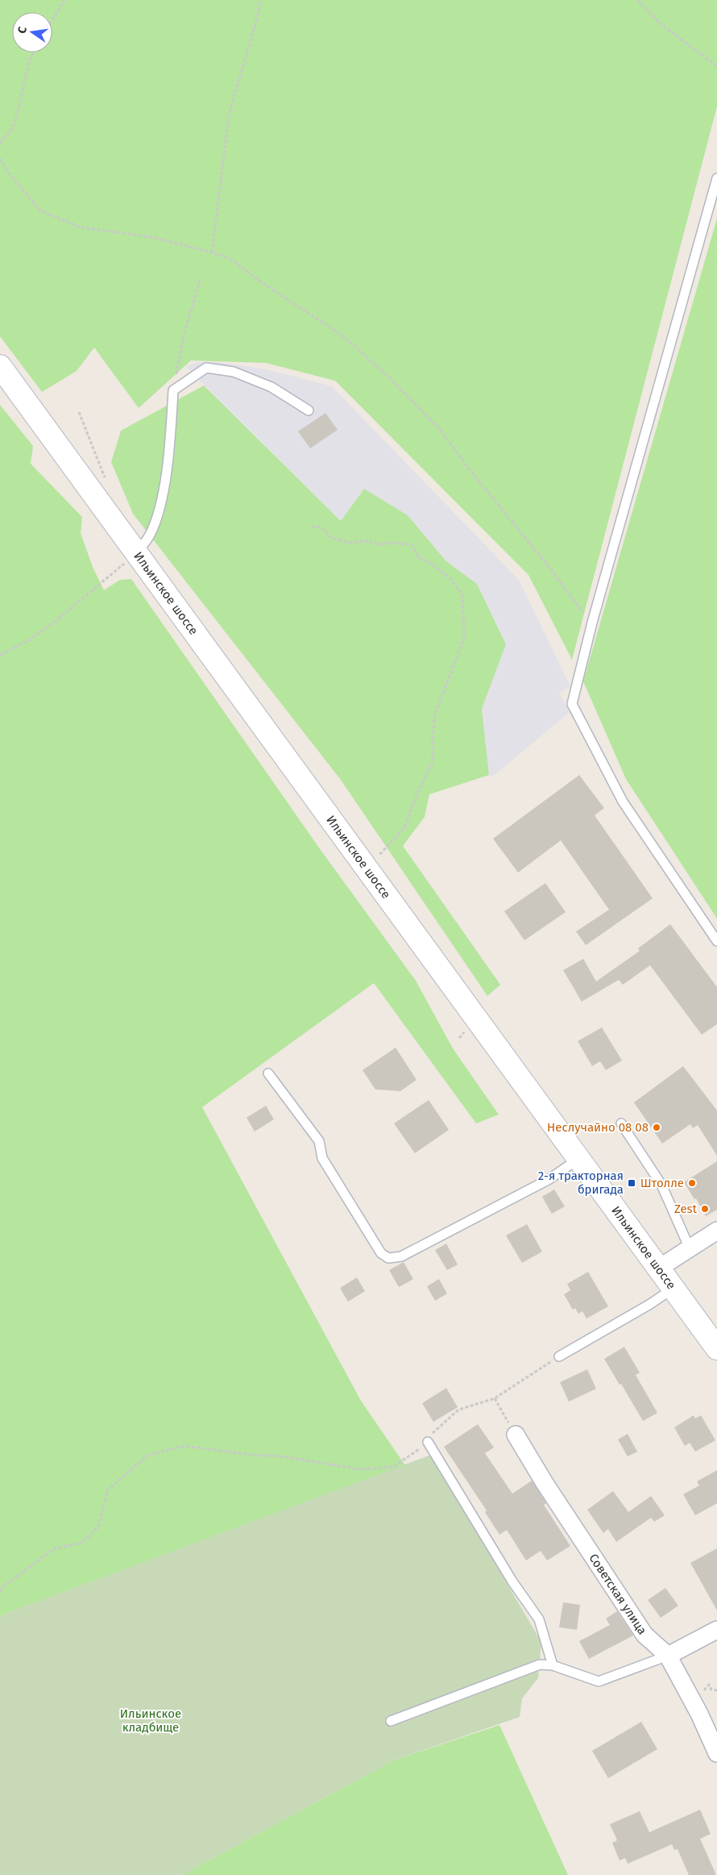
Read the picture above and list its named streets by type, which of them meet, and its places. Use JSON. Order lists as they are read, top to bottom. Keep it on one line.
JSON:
{"streets":{"main road":["Ильинское шоссе"],"street":["Советская улица"]},"parks":["Ильинское кладбище"],"places":{"other":["Неслучайно 08 08","Штолле","Zest"],"transit":["2-я тракторная бригада"]},"north":"left"}
